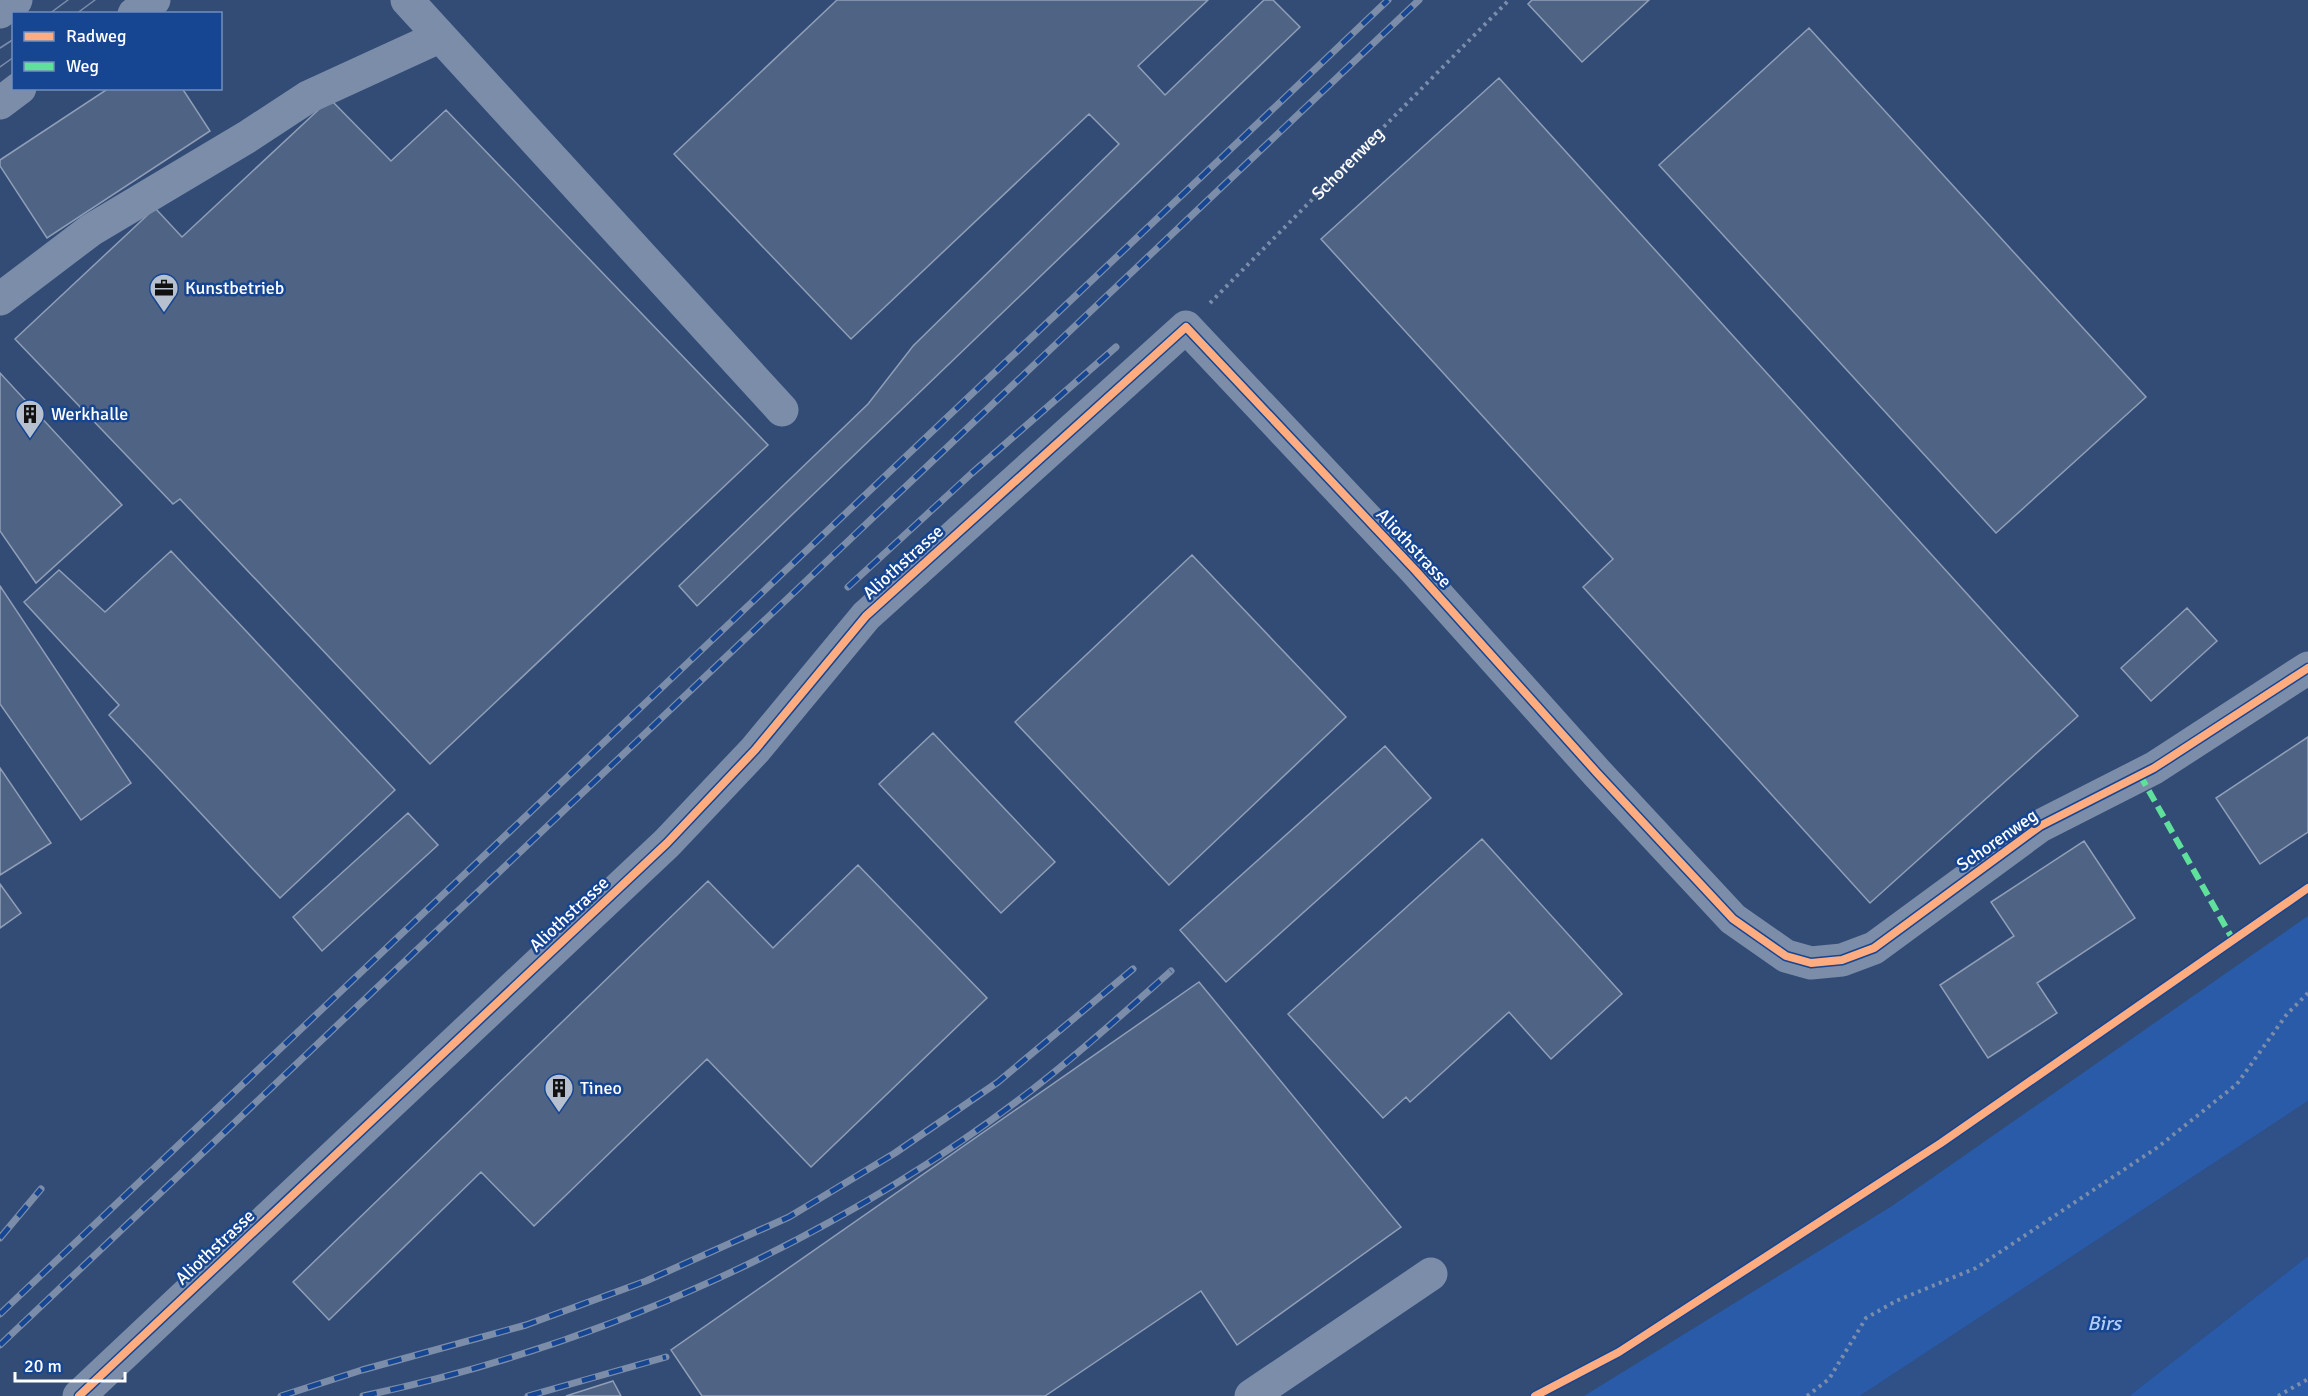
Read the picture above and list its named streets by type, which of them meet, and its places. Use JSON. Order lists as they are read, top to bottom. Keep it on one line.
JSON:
{"streets":{"street":["Schorenweg","Aliothstrasse"]},"crossings":[["Schorenweg","Aliothstrasse"]],"water":["Birs"],"places":{"office":["Kunstbetrieb"],"building":["Werkhalle","Tineo"]},"legend":["Radweg","Weg"],"scale_bar":"20 m"}
